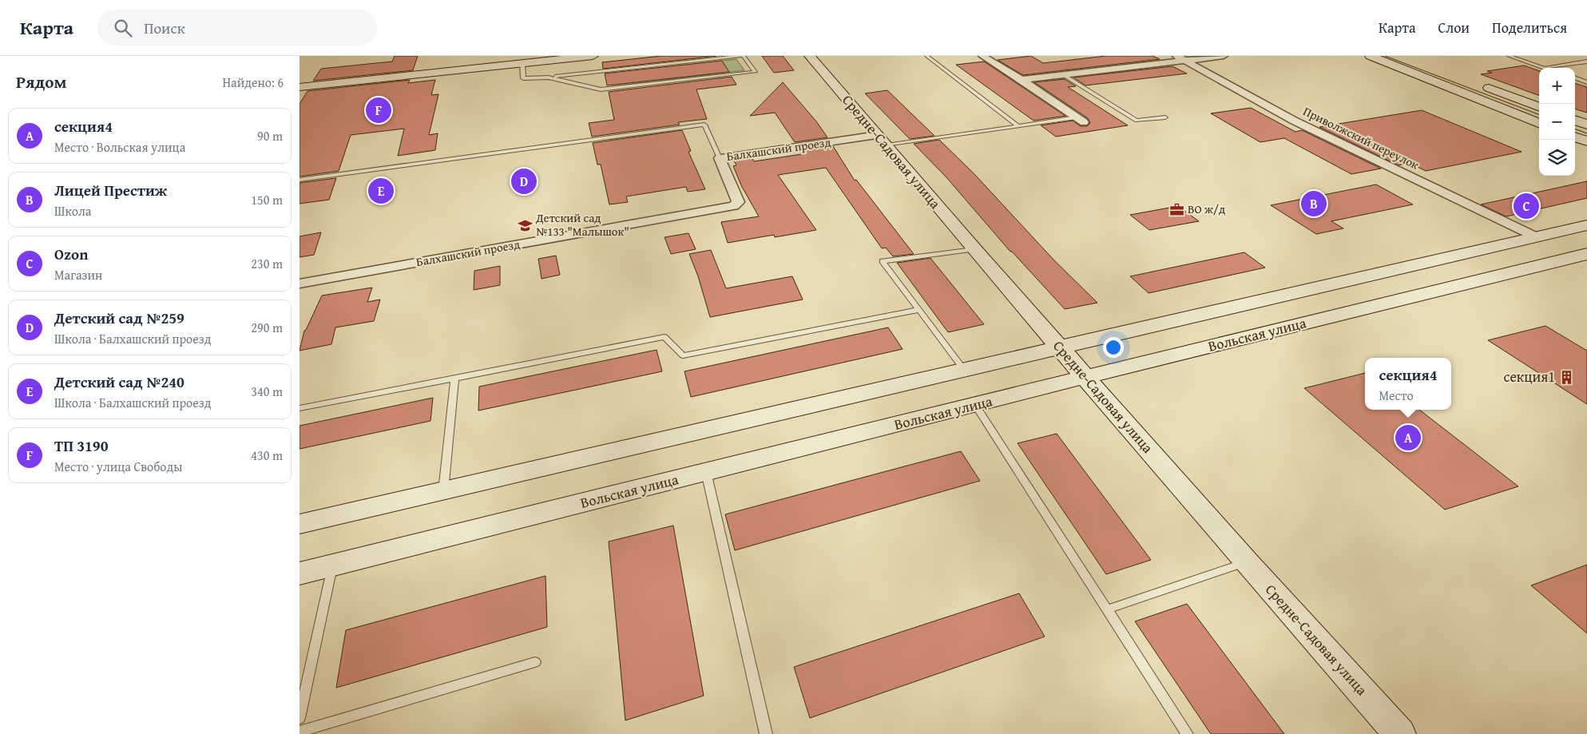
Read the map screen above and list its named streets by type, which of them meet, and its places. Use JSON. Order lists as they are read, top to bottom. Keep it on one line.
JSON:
{"streets":{"main road":["Средне-Садовая улица","Вольская улица"],"street":["Приволжский переулок","Балхашский проезд"]},"crossings":[["Балхашский проезд","Средне-Садовая улица"],["Средне-Садовая улица","Вольская улица"]],"places":{"office":["ВО ж/д"],"school or university":["Детский сад №133 \"Малышок\""],"building":["секция1"]},"page":{"header":"Карта","search":"Поиск","nav":["Карта","Слои","Поделиться"],"heading":["Рядом","Найдено: 6"],"map_buttons":["+","−"],"pins":["F","D","E","B","C","A"],"list":[{"mark":"A","name":"секция4","note":"Место · Вольская улица","value":"90 m"},{"mark":"B","name":"Лицей Престиж","note":"Школа","value":"150 m"},{"mark":"C","name":"Ozon","note":"Магазин","value":"230 m"},{"mark":"D","name":"Детский сад №259","note":"Школа · Балхашский проезд","value":"290 m"},{"mark":"E","name":"Детский сад №240","note":"Школа · Балхашский проезд","value":"340 m"},{"mark":"F","name":"ТП 3190","note":"Место · улица Свободы","value":"430 m"}],"popup":["секция4","Место"]}}
